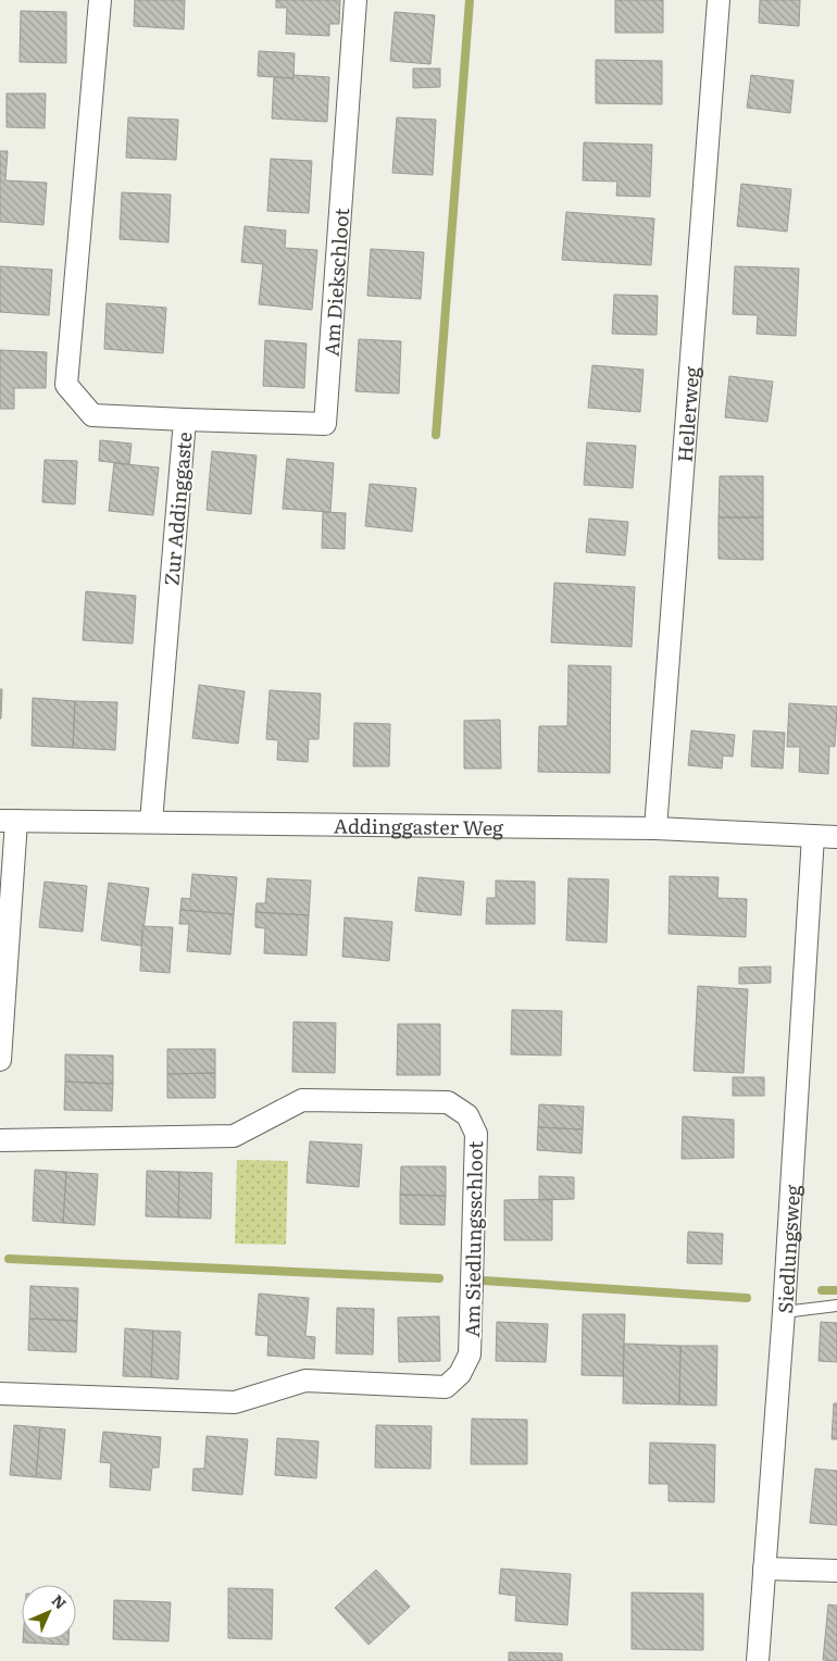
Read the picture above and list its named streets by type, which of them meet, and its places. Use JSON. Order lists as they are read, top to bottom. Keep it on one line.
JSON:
{"streets":{"street":["Am Diekschloot","Hellerweg","Zur Addinggaste","Addinggaster Weg","Am Siedlungsschloot","Siedlungsweg"]},"crossings":[["Am Diekschloot","Zur Addinggaste"],["Hellerweg","Addinggaster Weg"],["Zur Addinggaste","Addinggaster Weg"],["Addinggaster Weg","Siedlungsweg"]],"north":"top right"}
